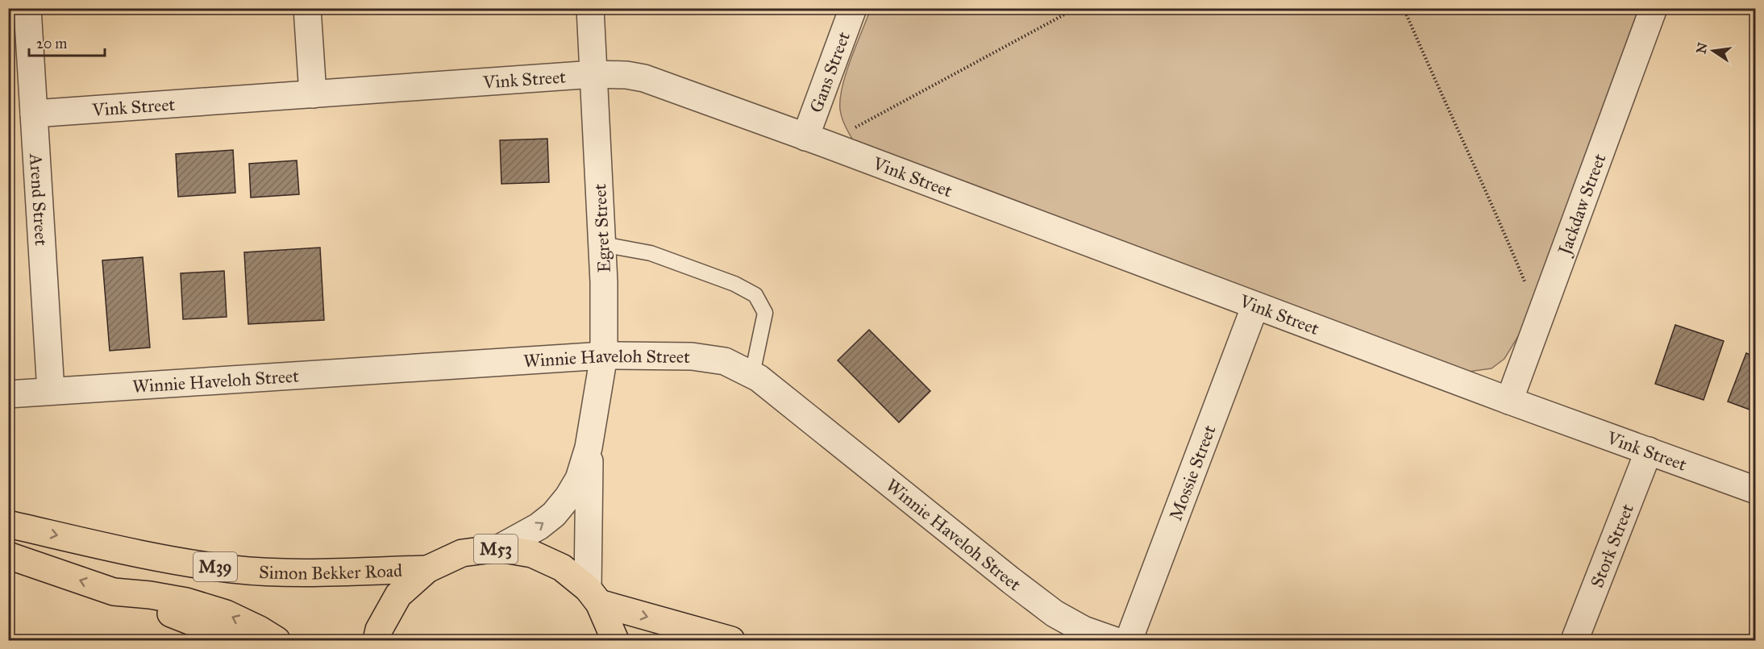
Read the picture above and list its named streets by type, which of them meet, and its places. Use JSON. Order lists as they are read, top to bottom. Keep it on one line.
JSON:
{"streets":{"main road":["M53","M39","Simon Bekker Road"],"street":["Gans Street","Vink Street","Arend Street","Jackdaw Street","Egret Street","Winnie Haveloh Street","Mossie Street","Stork Street"]},"crossings":[["Gans Street","Vink Street"],["Vink Street","Arend Street"],["Vink Street","Jackdaw Street"],["Vink Street","Egret Street"],["Vink Street","Mossie Street"],["Vink Street","Stork Street"],["Arend Street","Winnie Haveloh Street"],["Egret Street","Winnie Haveloh Street"],["M53","Simon Bekker Road"]],"scale_bar":"20 m","north":"left"}
